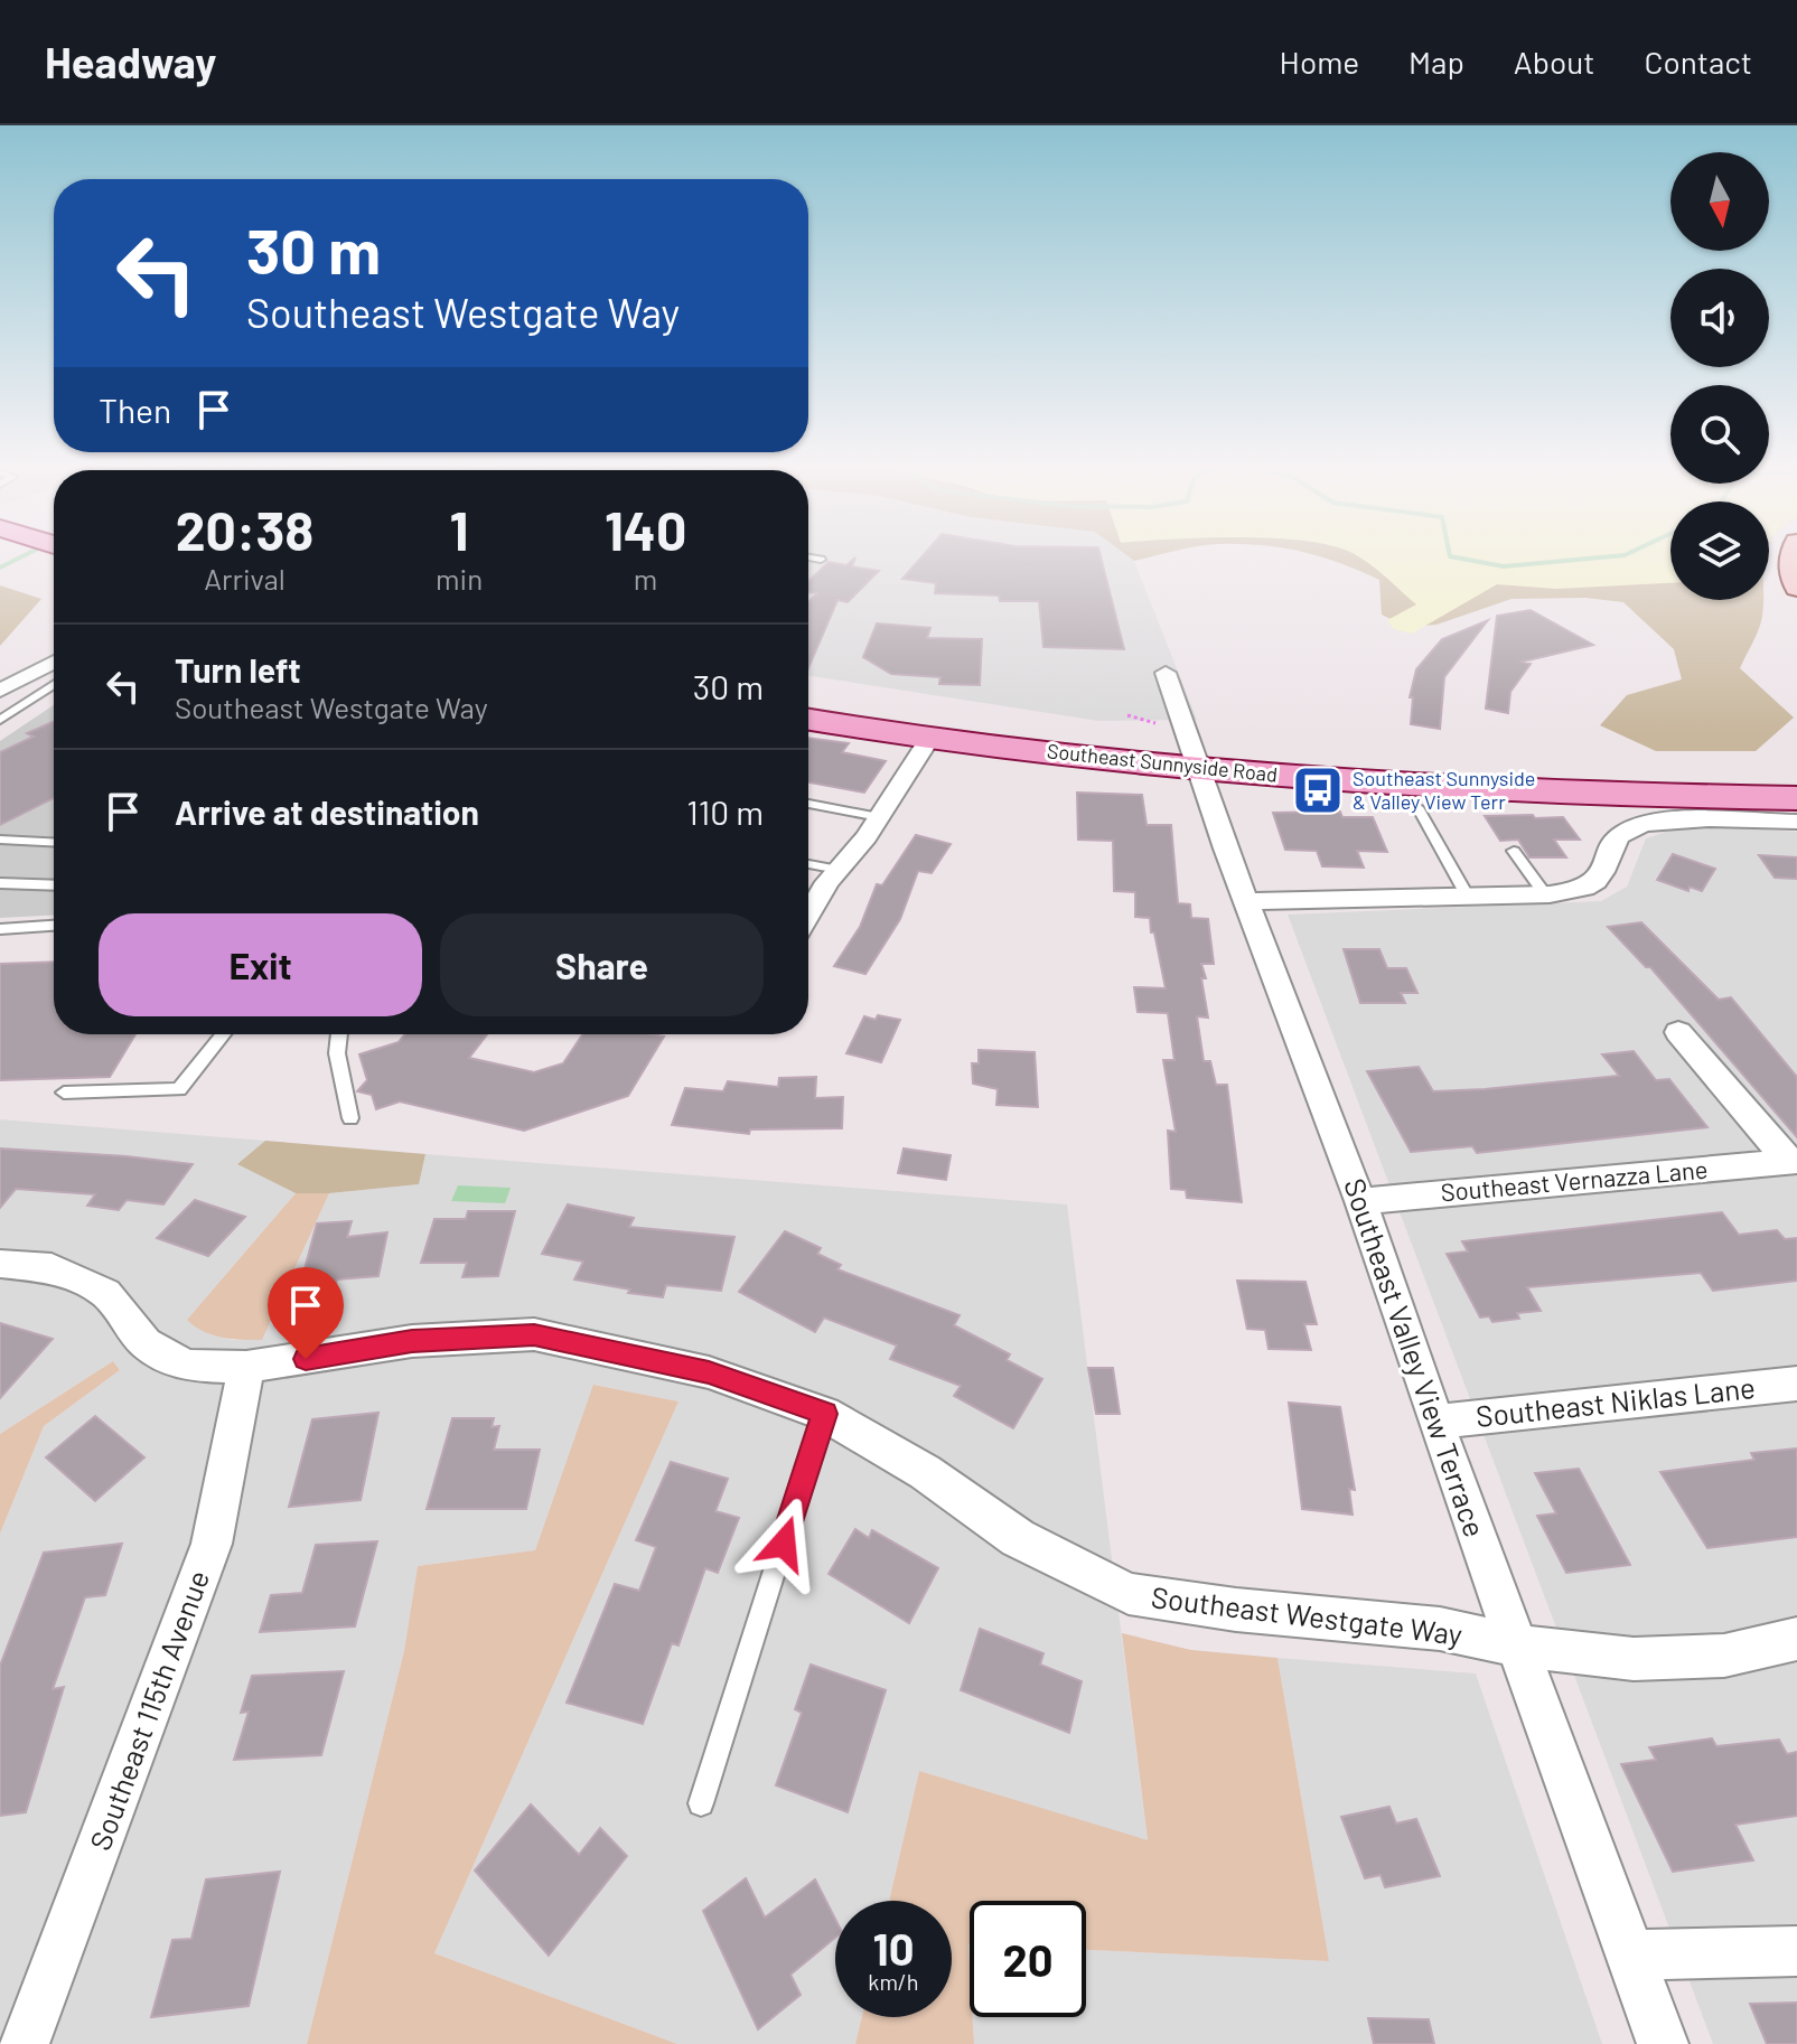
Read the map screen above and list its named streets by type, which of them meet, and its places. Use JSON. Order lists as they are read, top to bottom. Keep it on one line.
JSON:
{"streets":{"main road":["Southeast Sunnyside Road"],"street":["Southeast Vernazza Lane","Southeast Valley View Terrace","Southeast Niklas Lane","Southeast Westgate Way","Southeast 115th Avenue"]},"crossings":[["Southeast Sunnyside Road","Southeast Valley View Terrace"],["Southeast Vernazza Lane","Southeast Valley View Terrace"],["Southeast Valley View Terrace","Southeast Niklas Lane"],["Southeast Valley View Terrace","Southeast Westgate Way"],["Southeast Westgate Way","Southeast 115th Avenue"]],"places":{"bus stop":["Southeast Sunnyside & Valley View Terr"]},"north":"bottom","page":{"header":"Headway","nav":["Home","Map","About","Contact"],"turn":["30 m","Southeast Westgate Way"],"then":"Then","eta":["20:38","Arrival","1","min","140","m"],"list":[{"name":"Turn left","note":"Southeast Westgate Way","value":"30 m"},{"name":"Arrive at destination","value":"110 m"}],"buttons":["Exit","Share"],"speed":"10 km/h","limit":"20"}}
